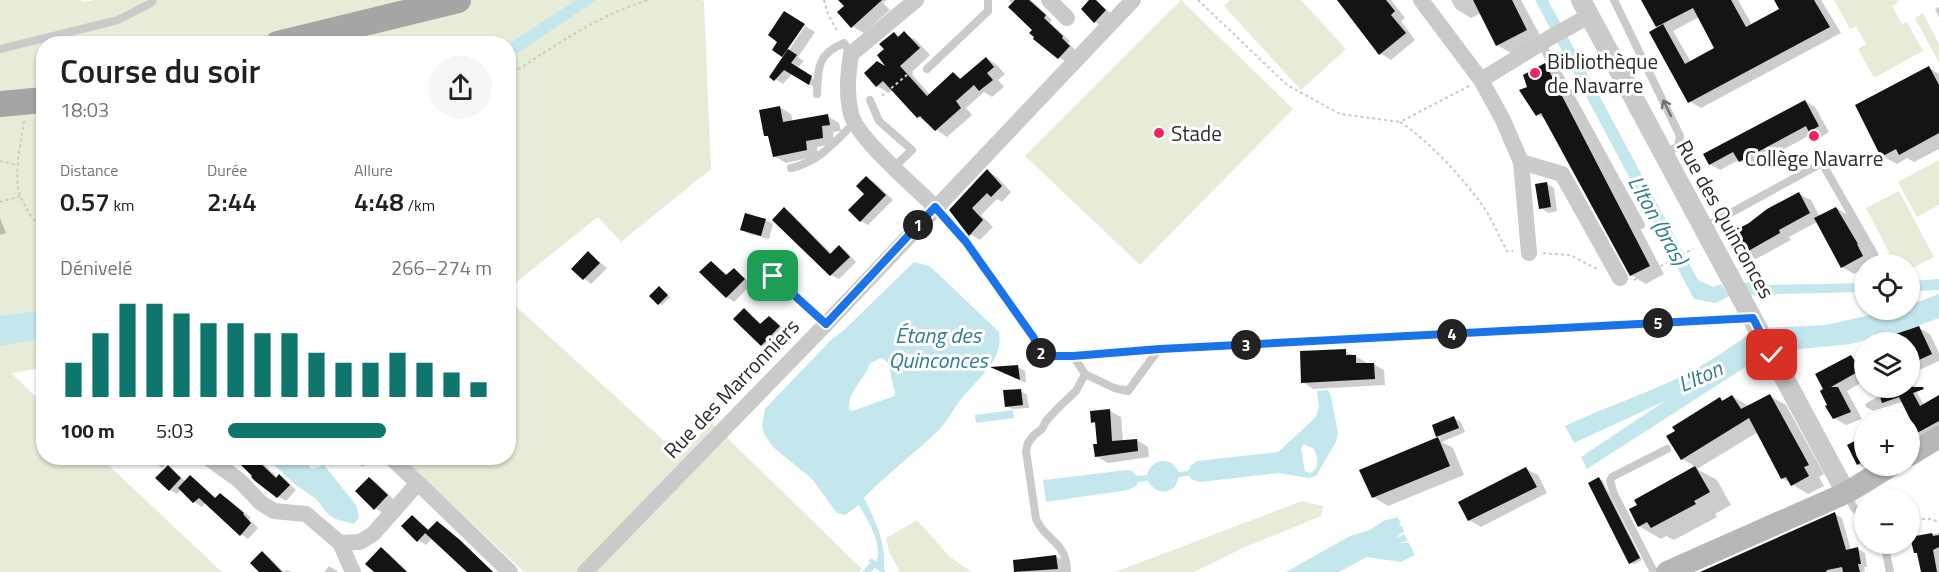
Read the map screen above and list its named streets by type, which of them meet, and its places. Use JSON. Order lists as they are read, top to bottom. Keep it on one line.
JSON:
{"streets":{"street":["Rue des Quinconces","Rue des Marronniers"]},"water":["L'Iton (bras)","Étang des Quinconces","L'Iton"],"places":["Bibliothèque de Navarre","Stade","Collège Navarre"],"page":{"heading":["Course du soir","18:03"],"stats":[["Distance","0.57 km"],["Durée","2:44"],["Allure","4:48 /km"]],"pins":["1","5","4","3","2"],"chart":["Dénivelé","266–274 m"],"map_buttons":["+","−"],"list":[{"name":"100 m","note":"5:03"}]}}
